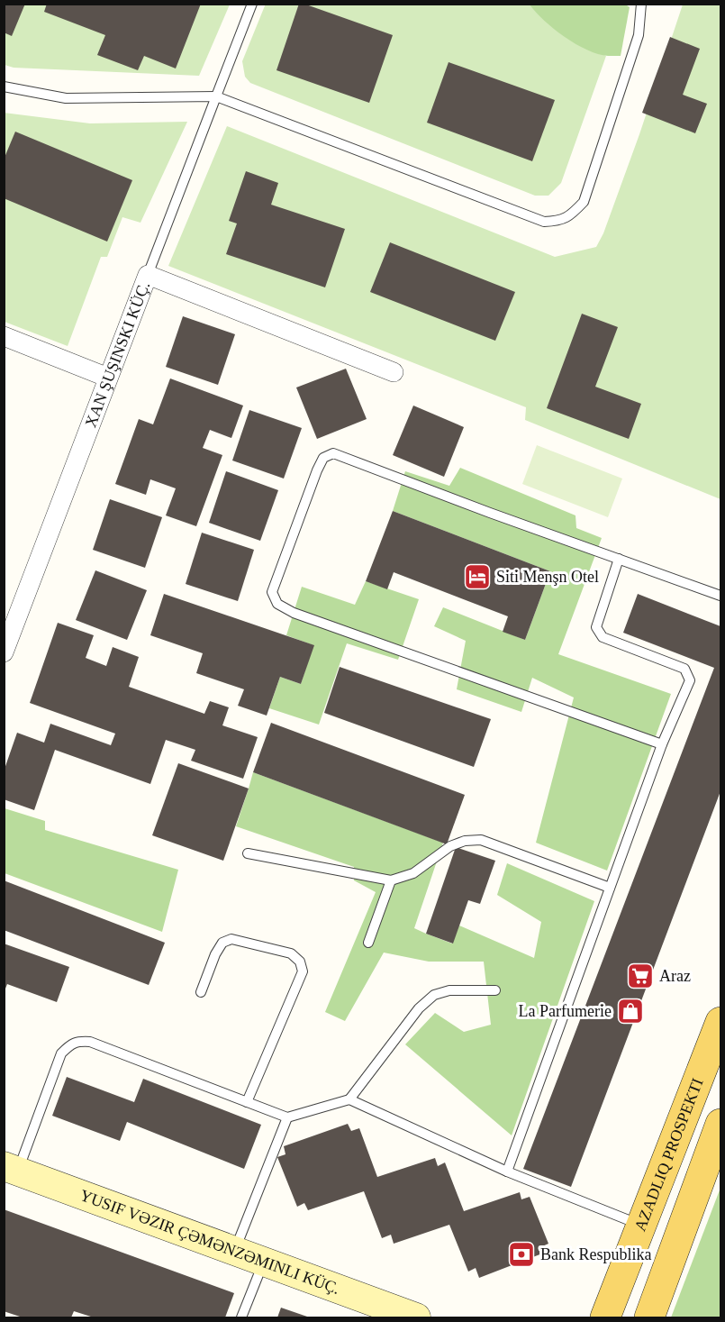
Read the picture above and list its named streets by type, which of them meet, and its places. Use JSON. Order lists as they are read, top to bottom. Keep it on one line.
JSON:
{"streets":{"main road":["YUSIF VƏZIR ÇƏMƏNZƏMINLI KÜÇ."],"street":["XAN ŞUŞINSKI KÜÇ."]},"places":{"hotel":["Siti Menşn Otel"],"supermarket":["Araz"],"shop":["La Parfumerie"],"bank":["Bank Respublika"]}}
